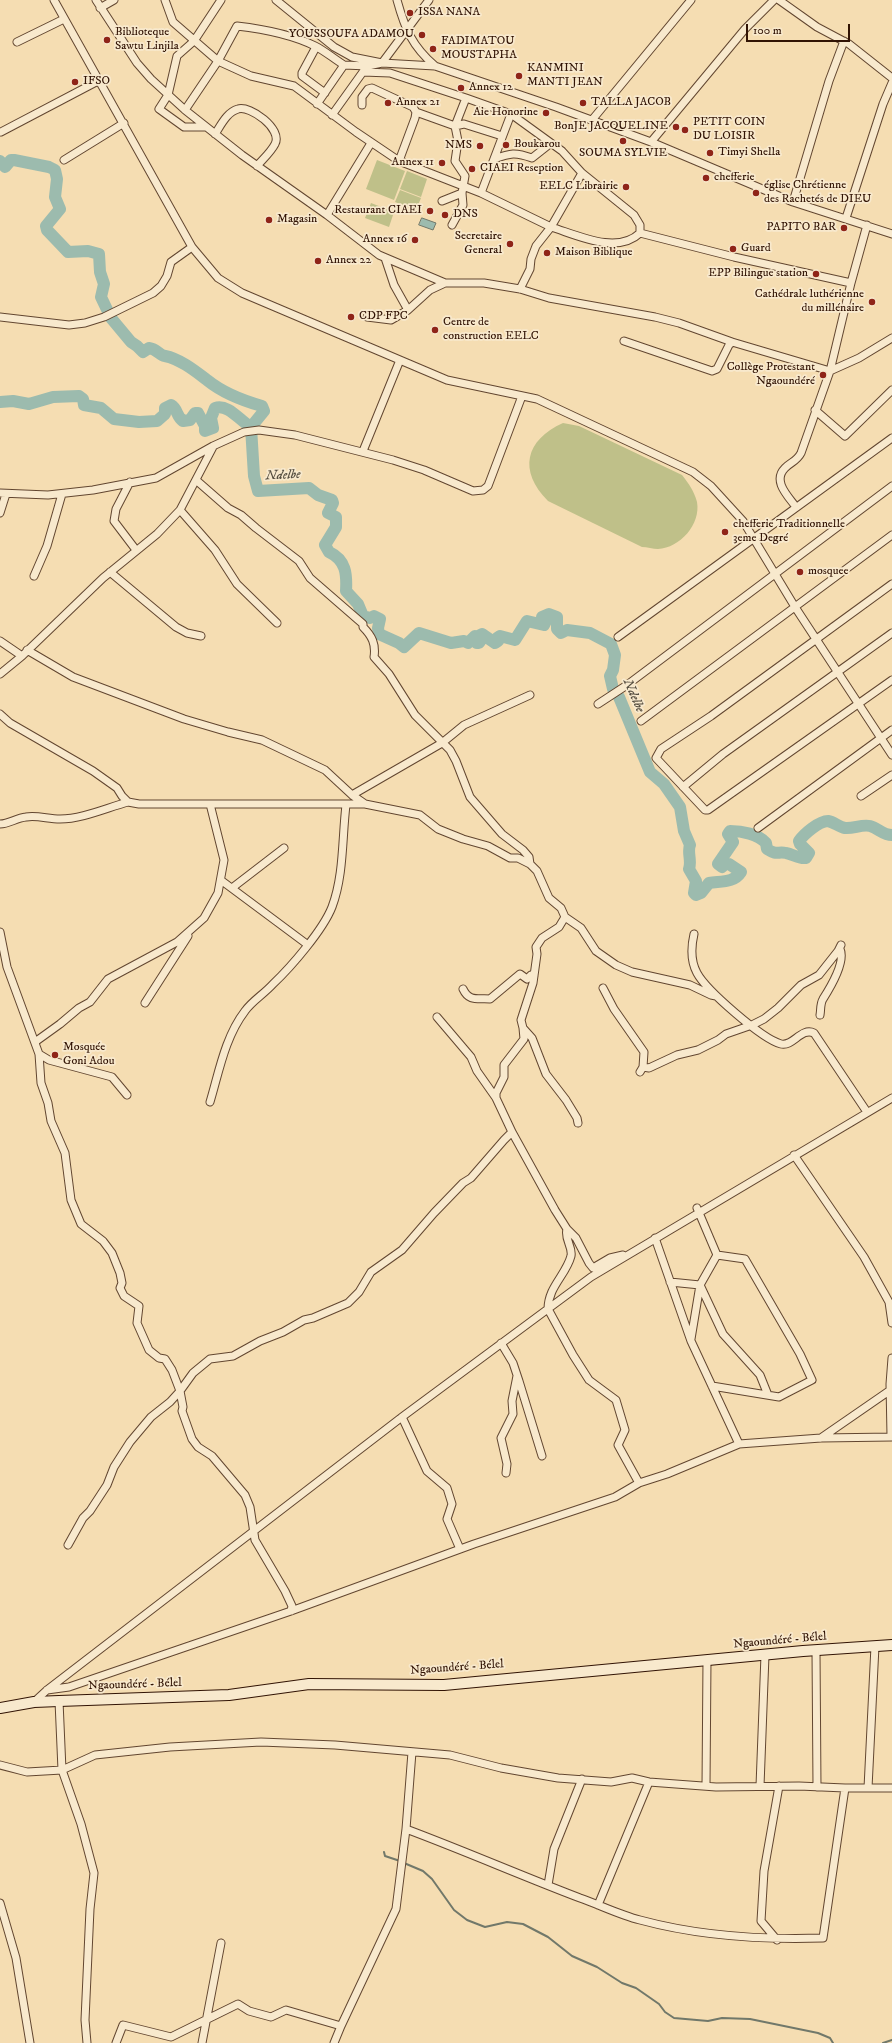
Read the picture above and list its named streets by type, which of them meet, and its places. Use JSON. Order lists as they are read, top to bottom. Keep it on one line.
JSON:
{"streets":{"main road":["Ngaoundéré - Bélel"]},"water":["Ndelbe"],"places":["ISSA NANA","YOUSSOUFA ADAMOU","Biblioteque Sawtu Linjila","FADIMATOU MOUSTAPHA","KANMINI MANTI JEAN","IFSO","Annex 12","Annex 21","TALLA JACOB","Aie Honorine","BonJE JACQUELINE","PETIT COIN DU LOISIR","SOUMA SYLVIE","Boukarou","NMS","Timyi Shella","Annex 11","CIAEI Reseption","chefferie","EELC Librairie","église Chrétienne des Rachetés de DIEU","Restaurant CIAEI","DNS","Magasin","PAPITO BAR","Annex 16","Secretaire General","Guard","Maison Biblique","Annex 22","EPP Bilingue station","Cathédrale luthérienne du millénaire","CDP FPC","Centre de construction EELC","Collège Protestant Ngaoundéré","chefferie Traditionnelle 3eme Degré","mosquee","Mosquée Goni Adou"],"scale_bar":"100 m"}
